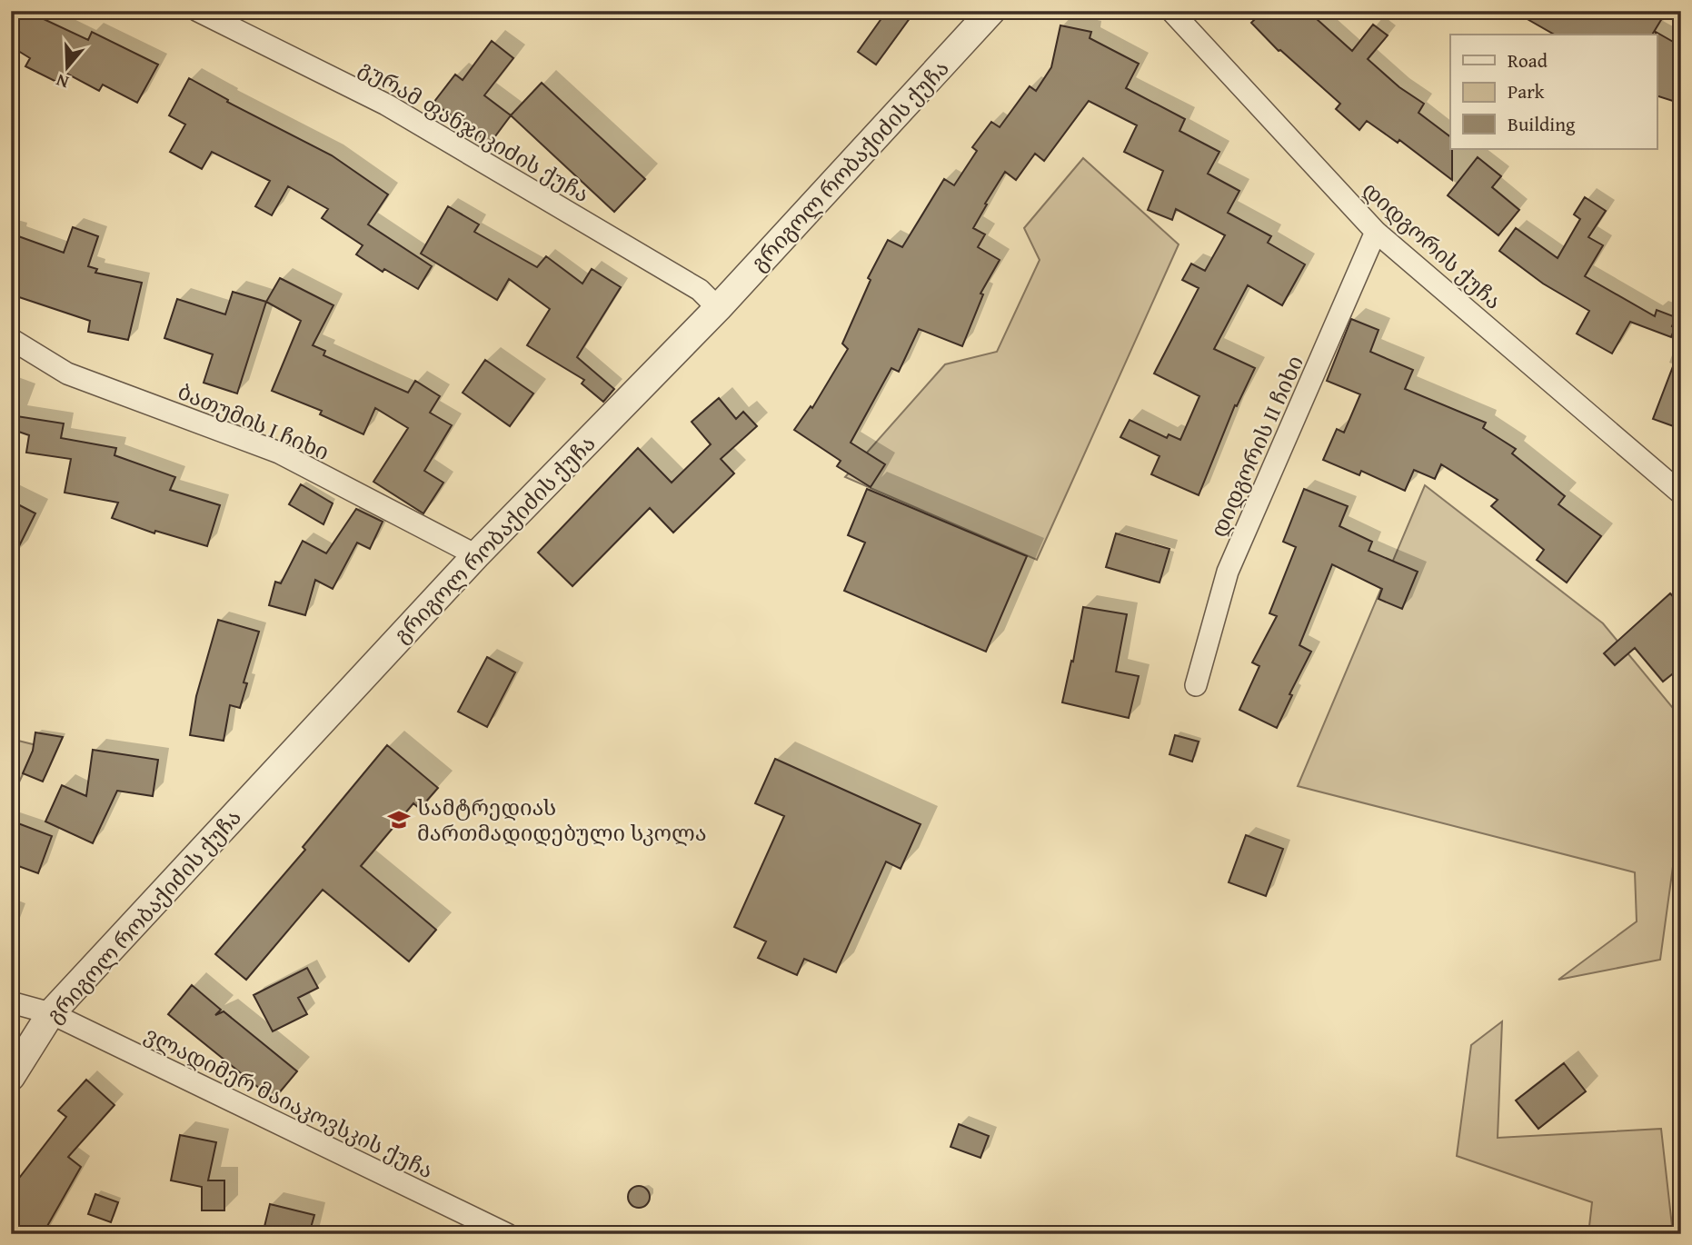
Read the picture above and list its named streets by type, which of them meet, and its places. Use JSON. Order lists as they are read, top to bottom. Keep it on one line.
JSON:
{"streets":{"street":["გურამ ფანჯიკიძის ქუჩა","გრიგოლ რობაქიძის ქუჩა","დიდგორის ქუჩა","ბათუმის I ჩიხი","დიდგორის II ჩიხი","ვლადიმერ მაიაკოვსკის ქუჩა"]},"crossings":[["გურამ ფანჯიკიძის ქუჩა","გრიგოლ რობაქიძის ქუჩა"],["გრიგოლ რობაქიძის ქუჩა","ბათუმის I ჩიხი"],["გრიგოლ რობაქიძის ქუჩა","ვლადიმერ მაიაკოვსკის ქუჩა"],["დიდგორის ქუჩა","დიდგორის II ჩიხი"]],"places":{"school or university":["სამტრედიას მართმადიდებული სკოლა"]},"legend":["Road","Park","Building"],"north":"bottom"}
